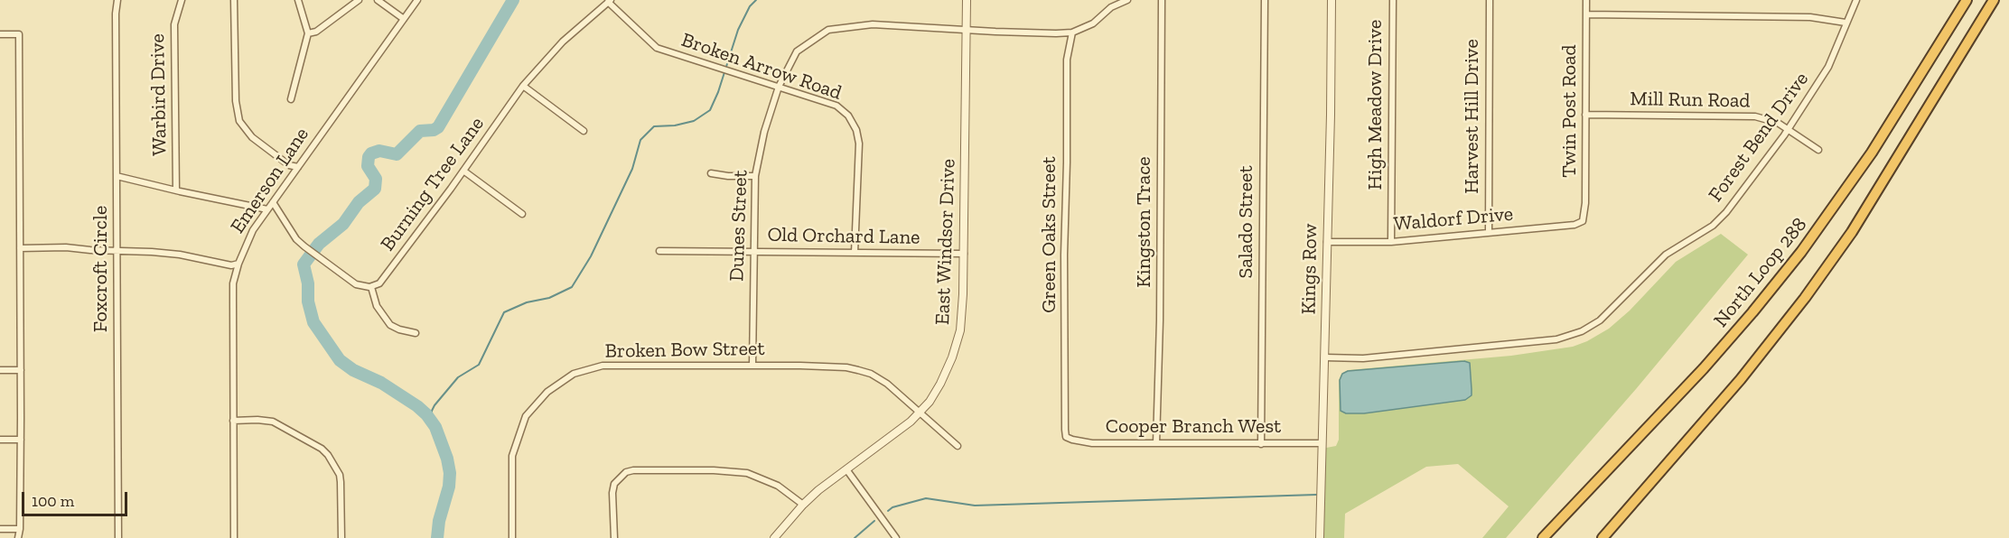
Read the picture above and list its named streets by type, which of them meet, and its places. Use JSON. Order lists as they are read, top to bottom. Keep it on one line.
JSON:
{"streets":{"highway":["North Loop 288"],"street":["Broken Arrow Road","Warbird Drive","Mill Run Road","High Meadow Drive","Twin Post Road","Harvest Hill Drive","Forest Bend Drive","Emerson Lane","Burning Tree Lane","Waldorf Drive","Kingston Trace","Salado Street","Dunes Street","Green Oaks Street","Old Orchard Lane","East Windsor Drive","Foxcroft Circle","Kings Row","Broken Bow Street","Cooper Branch West"]},"crossings":[["Broken Arrow Road","Burning Tree Lane"],["Broken Arrow Road","Dunes Street"],["Broken Arrow Road","Old Orchard Lane"],["Mill Run Road","Twin Post Road"],["Mill Run Road","Forest Bend Drive"],["High Meadow Drive","Waldorf Drive"],["Twin Post Road","Waldorf Drive"],["Harvest Hill Drive","Waldorf Drive"],["Forest Bend Drive","Kings Row"],["Waldorf Drive","Kings Row"],["Kingston Trace","Cooper Branch West"],["Salado Street","Cooper Branch West"],["Dunes Street","Green Oaks Street"],["Dunes Street","Old Orchard Lane"],["Dunes Street","East Windsor Drive"],["Dunes Street","Broken Bow Street"],["Green Oaks Street","Cooper Branch West"],["Old Orchard Lane","East Windsor Drive"],["East Windsor Drive","Broken Bow Street"],["Kings Row","Cooper Branch West"]],"scale_bar":"100 m"}
